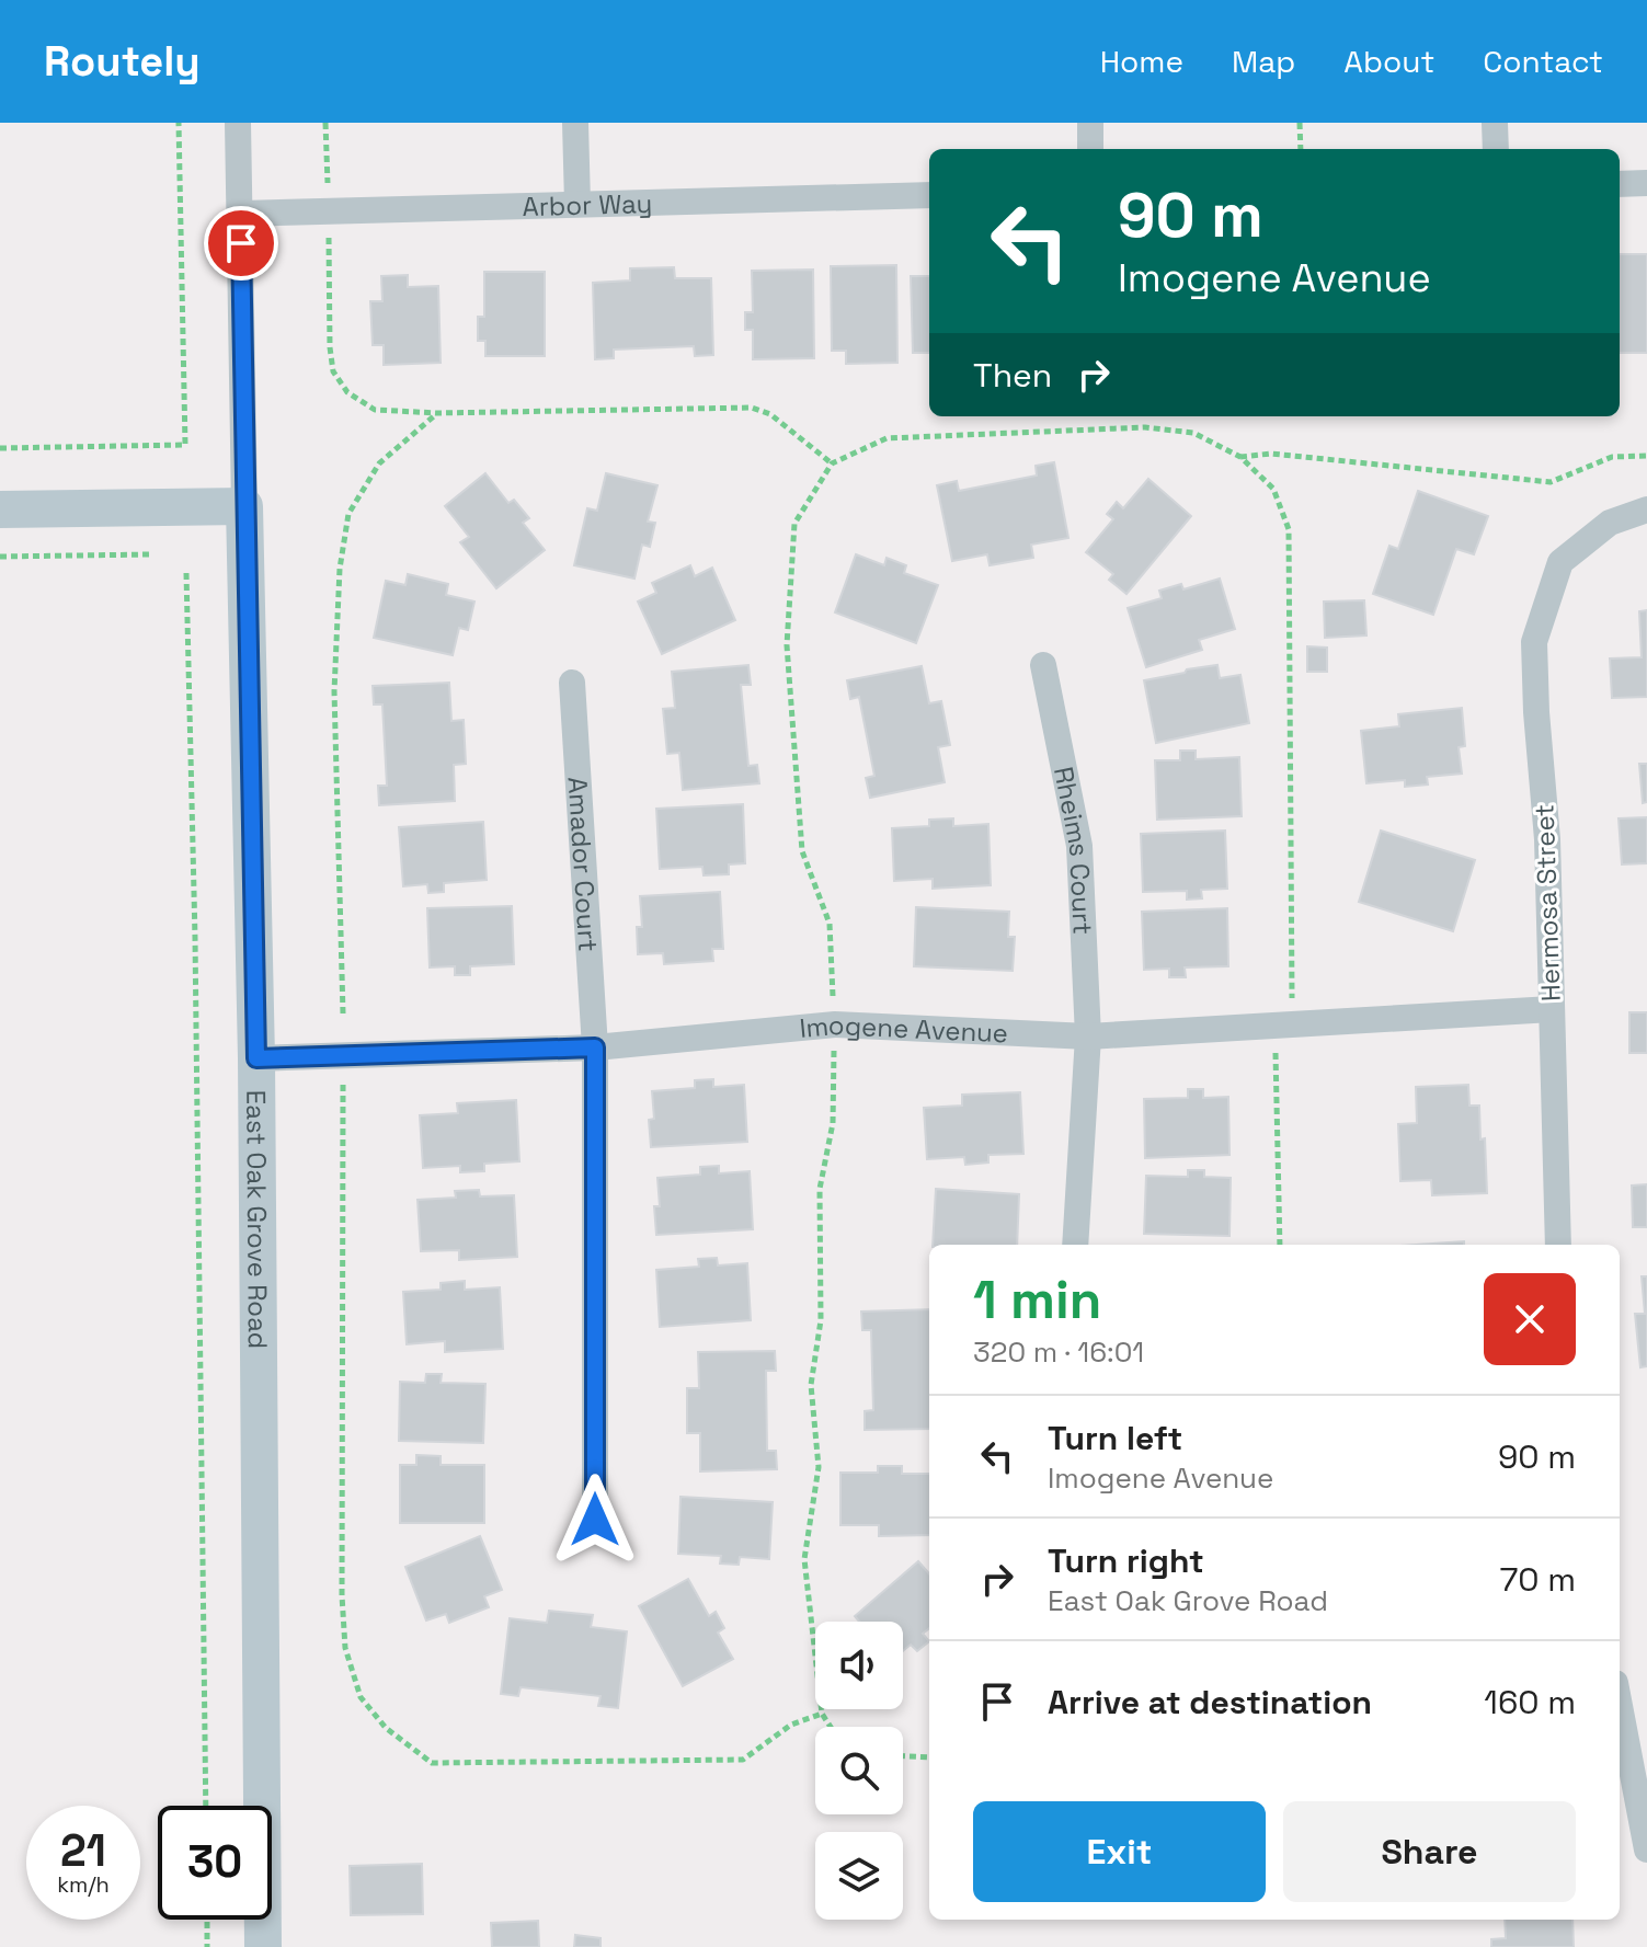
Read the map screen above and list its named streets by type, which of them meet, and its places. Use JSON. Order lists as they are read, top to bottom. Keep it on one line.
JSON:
{"streets":{"street":["Arbor Way","Rheims Court","Amador Court","Hermosa Street","Imogene Avenue","East Oak Grove Road"]},"crossings":[["Arbor Way","East Oak Grove Road"],["Rheims Court","Imogene Avenue"],["Amador Court","Imogene Avenue"],["Hermosa Street","Imogene Avenue"],["Imogene Avenue","East Oak Grove Road"]],"page":{"header":"Routely","nav":["Home","Map","About","Contact"],"turn":["90 m","Imogene Avenue"],"then":"Then","heading":["1 min","320 m · 16:01"],"list":[{"name":"Turn left","note":"Imogene Avenue","value":"90 m"},{"name":"Turn right","note":"East Oak Grove Road","value":"70 m"},{"name":"Arrive at destination","value":"160 m"}],"buttons":["Exit","Share"],"speed":"21 km/h","limit":"30"}}
